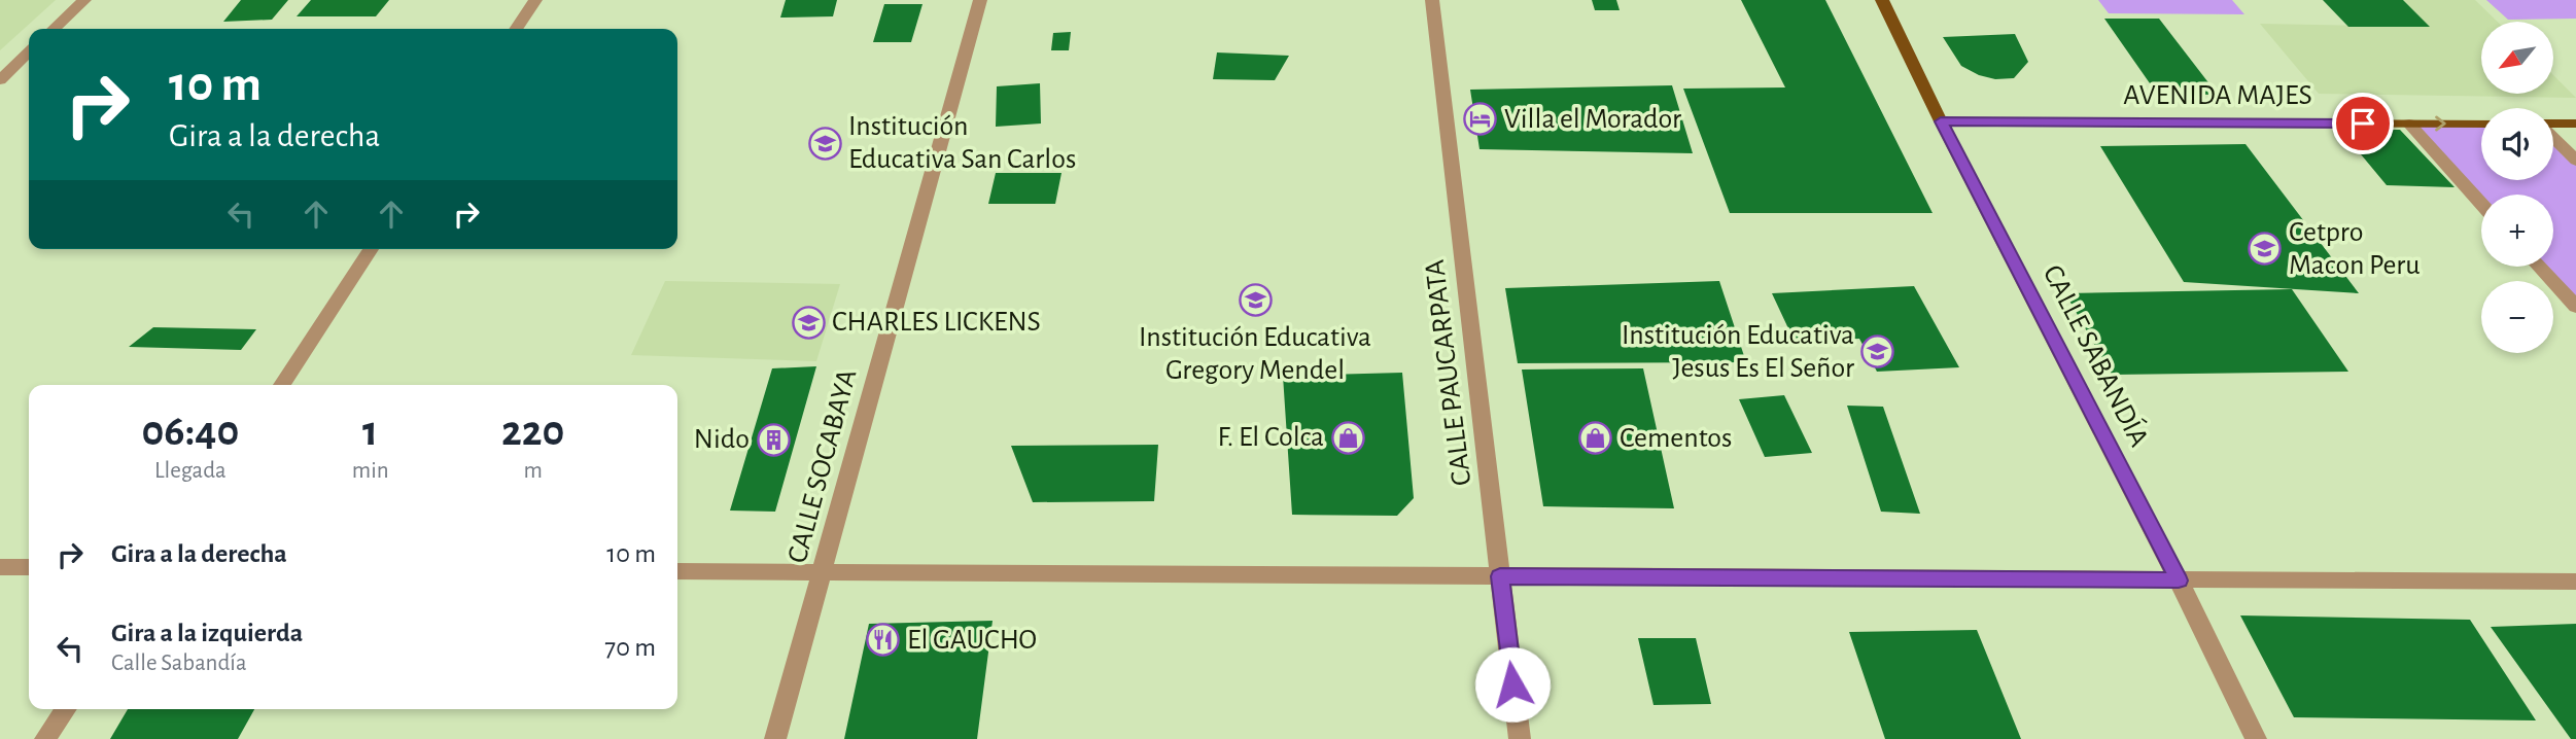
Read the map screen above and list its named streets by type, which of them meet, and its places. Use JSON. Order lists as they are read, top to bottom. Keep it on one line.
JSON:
{"streets":{"main road":["AVENIDA MAJES","CALLE SABANDÍA"],"street":["CALLE PAUCARPATA","CALLE SOCABAYA"]},"crossings":[["AVENIDA MAJES","CALLE SABANDÍA"]],"places":{"hotel":["Villa el Morador"],"school or university":["Institución Educativa San Carlos","Cetpro Macon Peru","Institución Educativa Gregory Mendel","CHARLES LICKENS","Institución Educativa Jesus Es El Señor"],"shop":["F. El Colca","Cementos"],"building":["Nido"],"restaurant":["El GAUCHO"]},"north":"bottom left","page":{"map_buttons":["+","−"],"turn":["10 m","Gira a la derecha"],"eta":["06:40","Llegada","1","min","220","m"],"list":[{"name":"Gira a la derecha","value":"10 m"},{"name":"Gira a la izquierda","note":"Calle Sabandía","value":"70 m"}]}}
